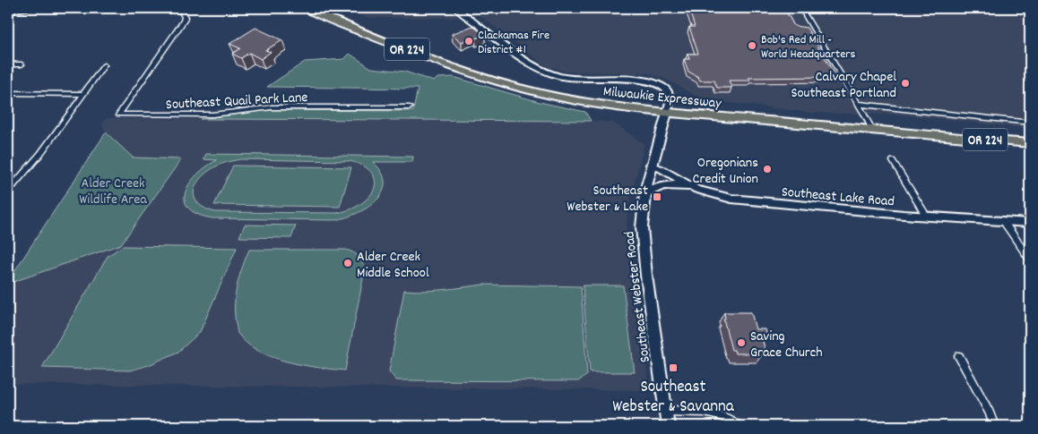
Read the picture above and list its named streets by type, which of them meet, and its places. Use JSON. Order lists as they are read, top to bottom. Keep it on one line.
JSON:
{"streets":{"highway":["OR 224","Milwaukie Expressway"],"main road":["Southeast Webster Road"],"street":["Southeast Quail Park Lane","Southeast Lake Road"]},"crossings":[["Milwaukie Expressway","Southeast Webster Road"],["Southeast Lake Road","Southeast Webster Road"]],"parks":["Alder Creek Wildlife Area"],"places":{"other":["Clackamas Fire District #1","Bob's Red Mill - World Headquarters","Calvary Chapel Southeast Portland","Oregonians Credit Union","Alder Creek Middle School","Saving Grace Church"],"transit":["Southeast Webster & Lake","Southeast Webster & Savanna"]}}
